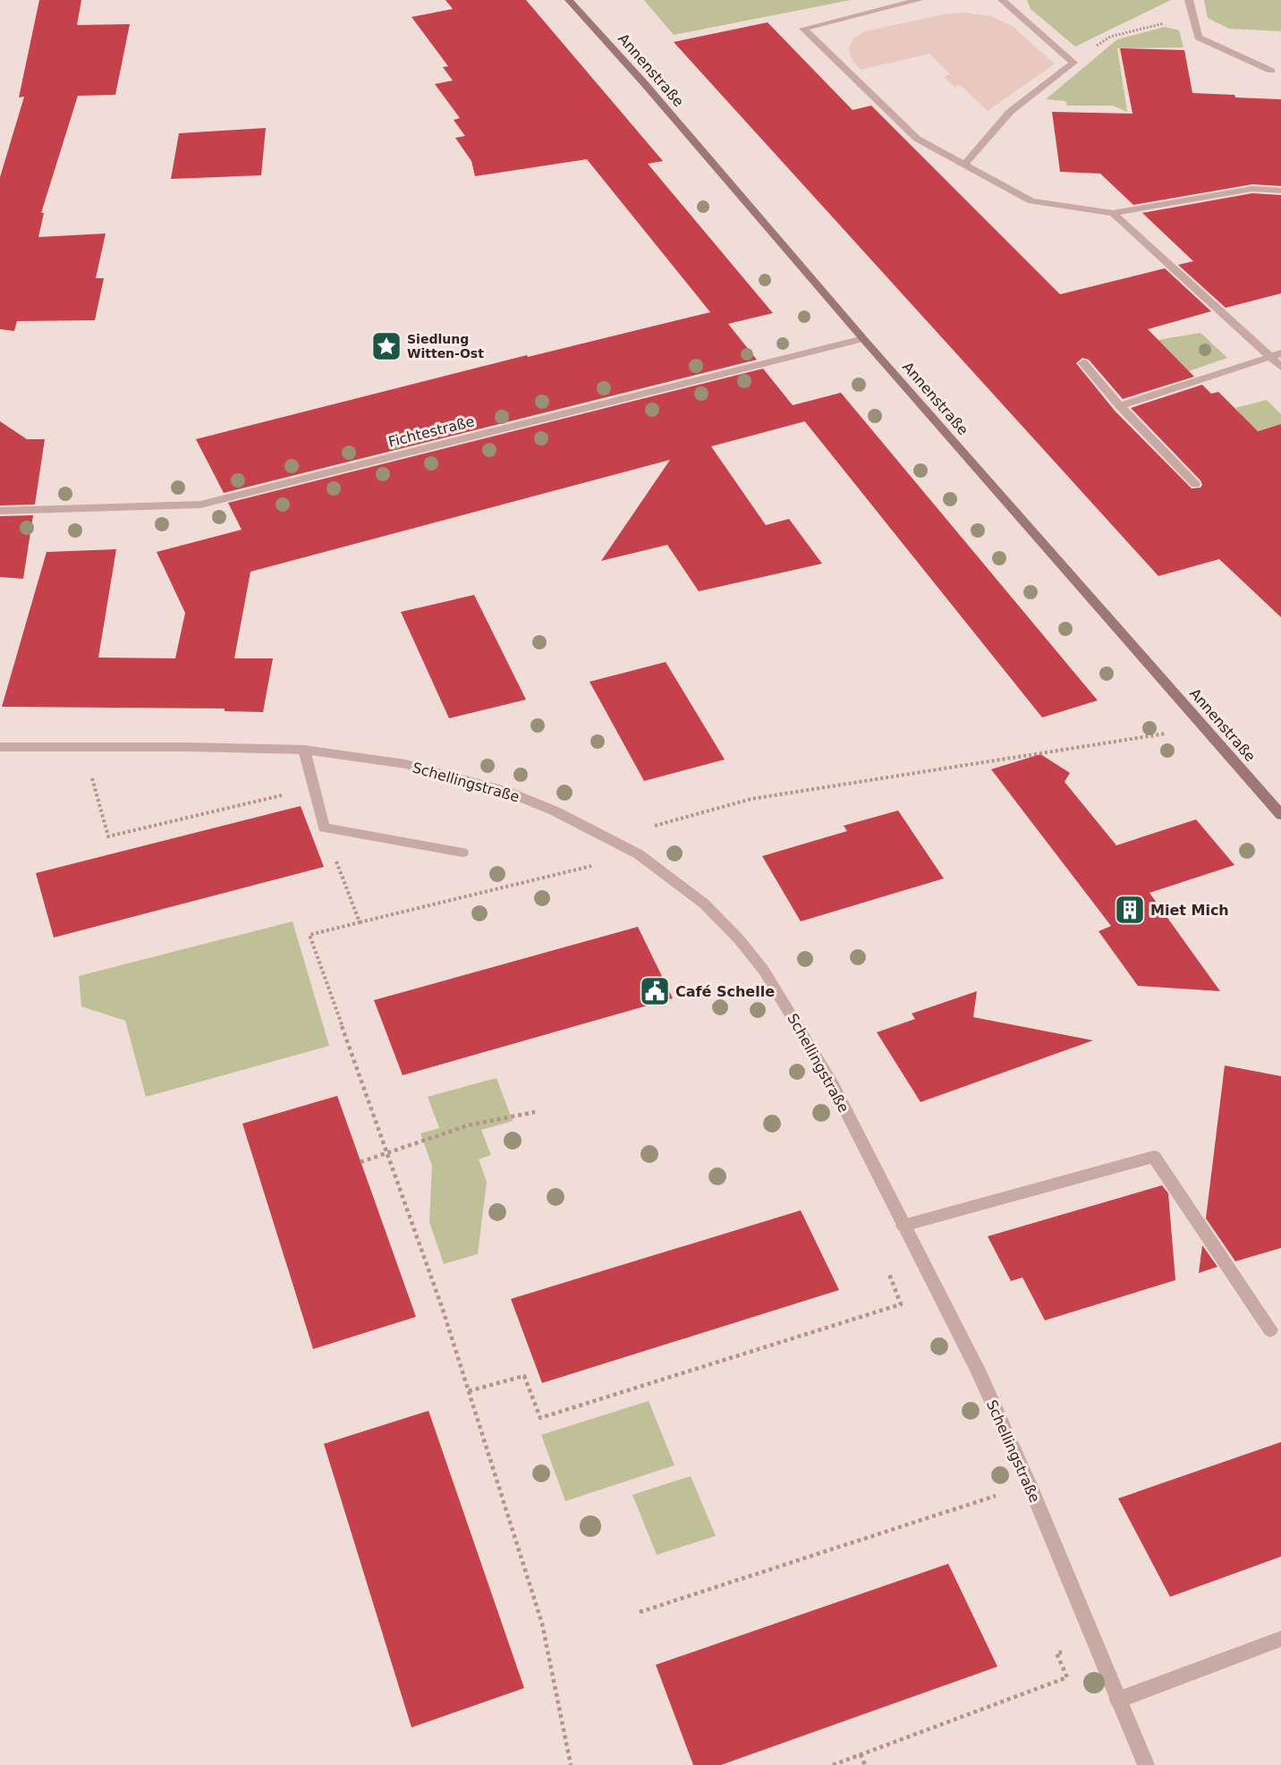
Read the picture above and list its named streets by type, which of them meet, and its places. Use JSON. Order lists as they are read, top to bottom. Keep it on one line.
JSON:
{"streets":{"street":["Annenstraße","Fichtestraße","Schellingstraße"]},"crossings":[["Annenstraße","Fichtestraße"]],"places":{"place":["Siedlung Witten-Ost"],"building":["Miet Mich"],"public building":["Café Schelle"]}}
